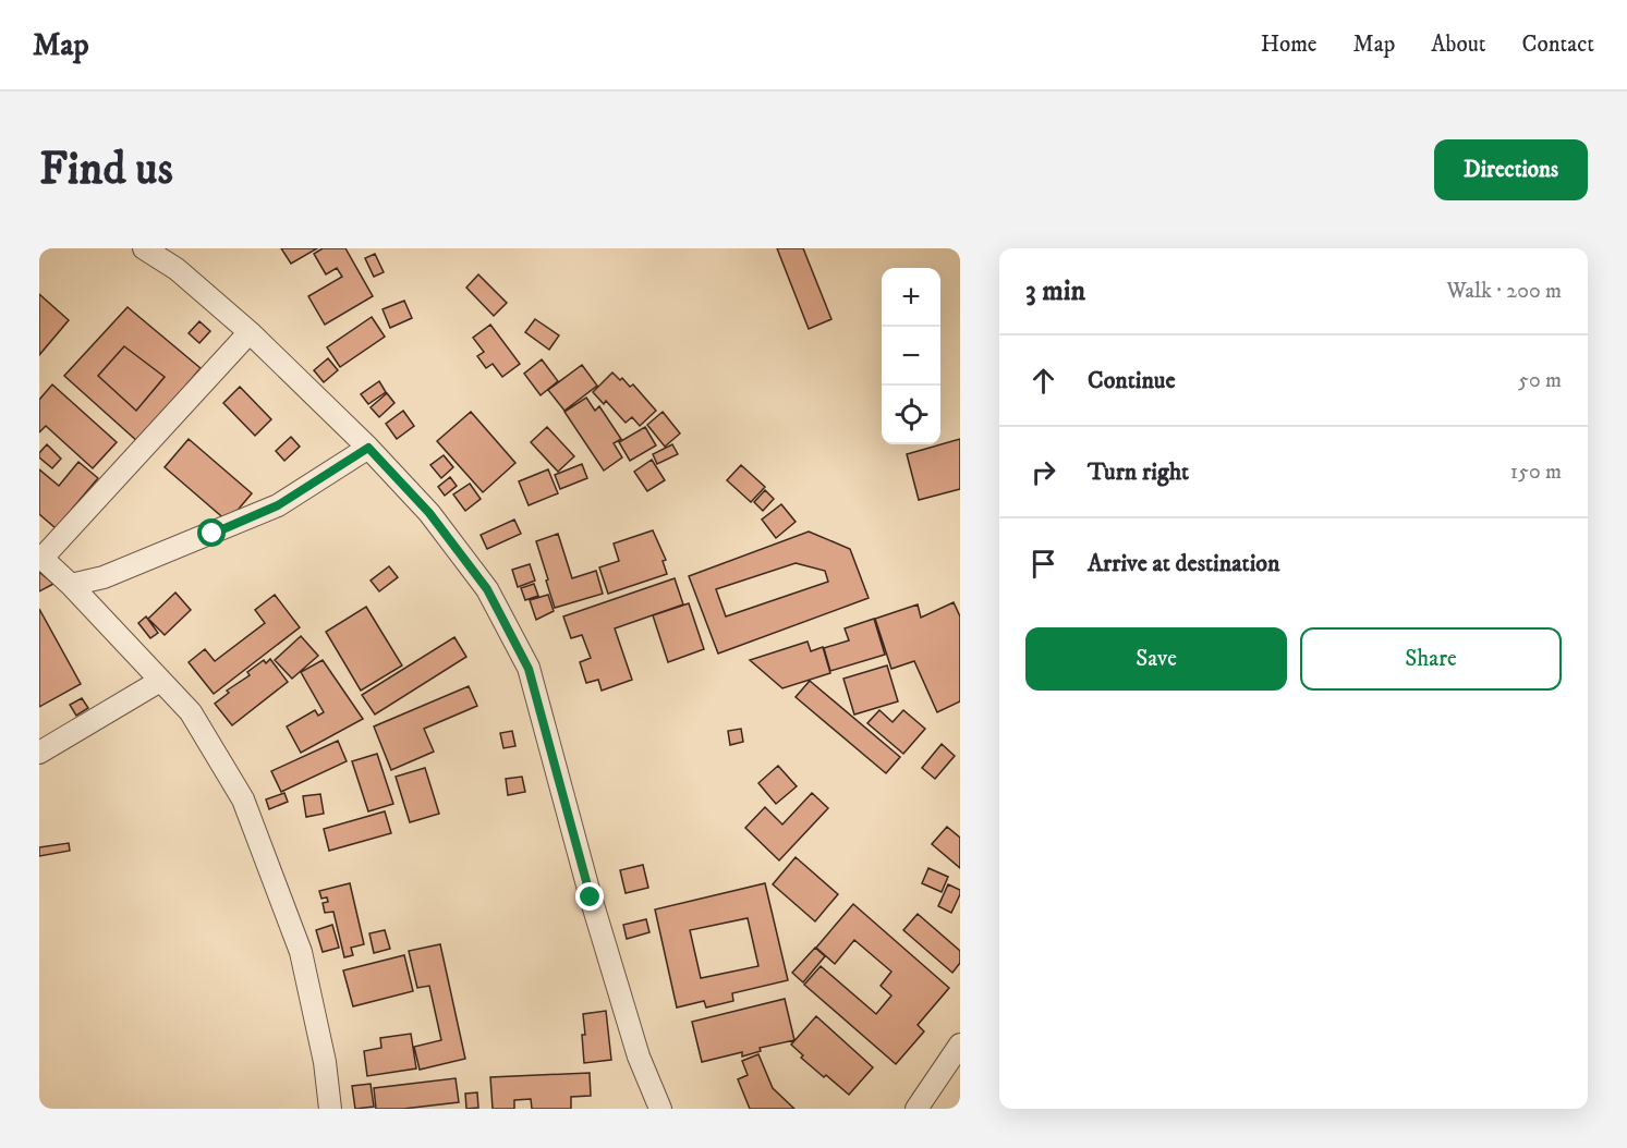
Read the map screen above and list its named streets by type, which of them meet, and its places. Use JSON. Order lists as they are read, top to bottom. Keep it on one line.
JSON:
{"page":{"header":"Map","nav":["Home","Map","About","Contact"],"buttons":["Directions",["Save","Share"]],"title":"Find us","heading":["3 min","Walk · 200 m"],"map_buttons":["+","−"],"list":[["Continue","50 m"],["Turn right","150 m"],"Arrive at destination"]}}
